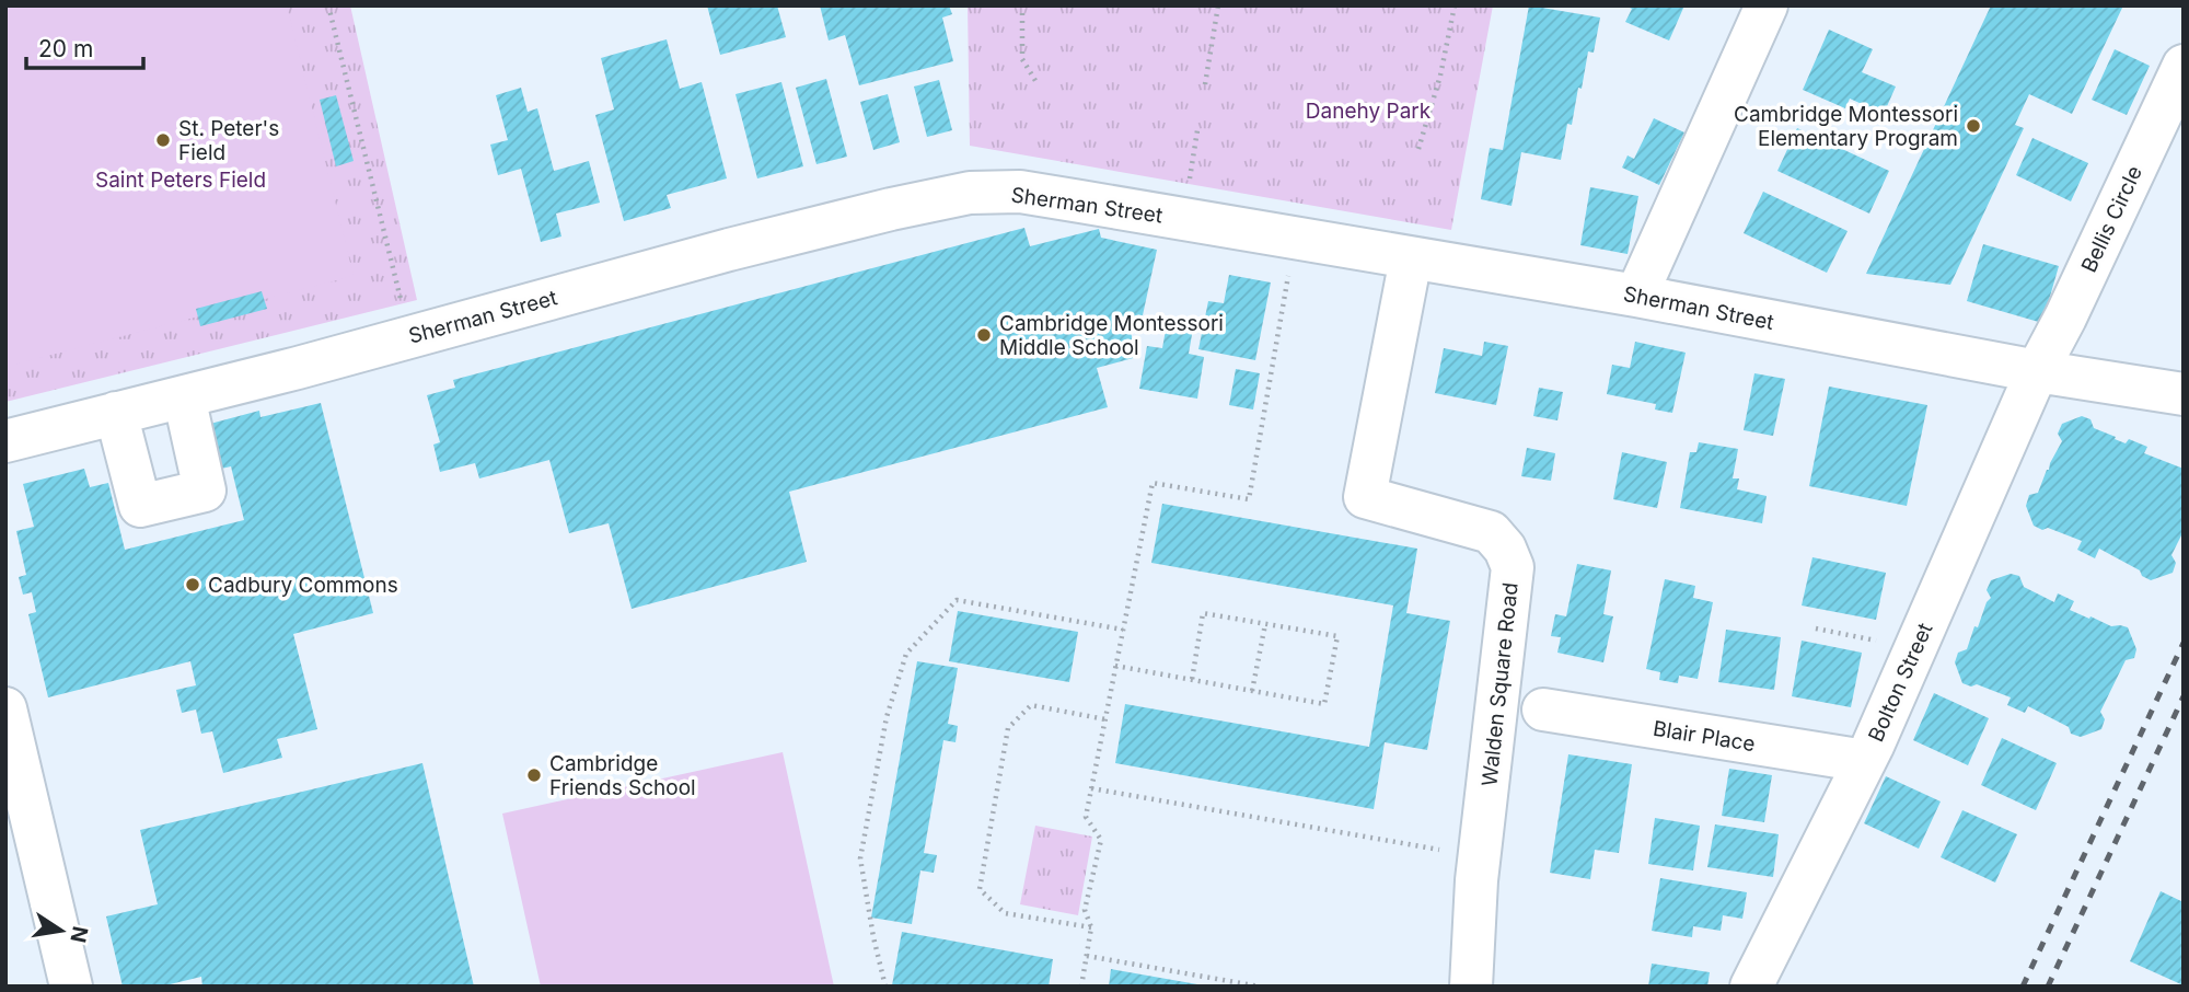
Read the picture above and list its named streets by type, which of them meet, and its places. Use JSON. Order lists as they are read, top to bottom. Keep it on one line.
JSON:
{"streets":{"street":["Sherman Street","Bellis Circle","Bolton Street","Walden Square Road","Blair Place"]},"crossings":[["Sherman Street","Bellis Circle"],["Sherman Street","Bolton Street"],["Sherman Street","Walden Square Road"],["Bellis Circle","Bolton Street"],["Bolton Street","Blair Place"]],"parks":["Danehy Park","Saint Peters Field"],"places":["Cambridge Montessori Elementary Program","St. Peter's Field","Cambridge Montessori Middle School","Cadbury Commons","Cambridge Friends School"],"scale_bar":"20 m","north":"right"}
